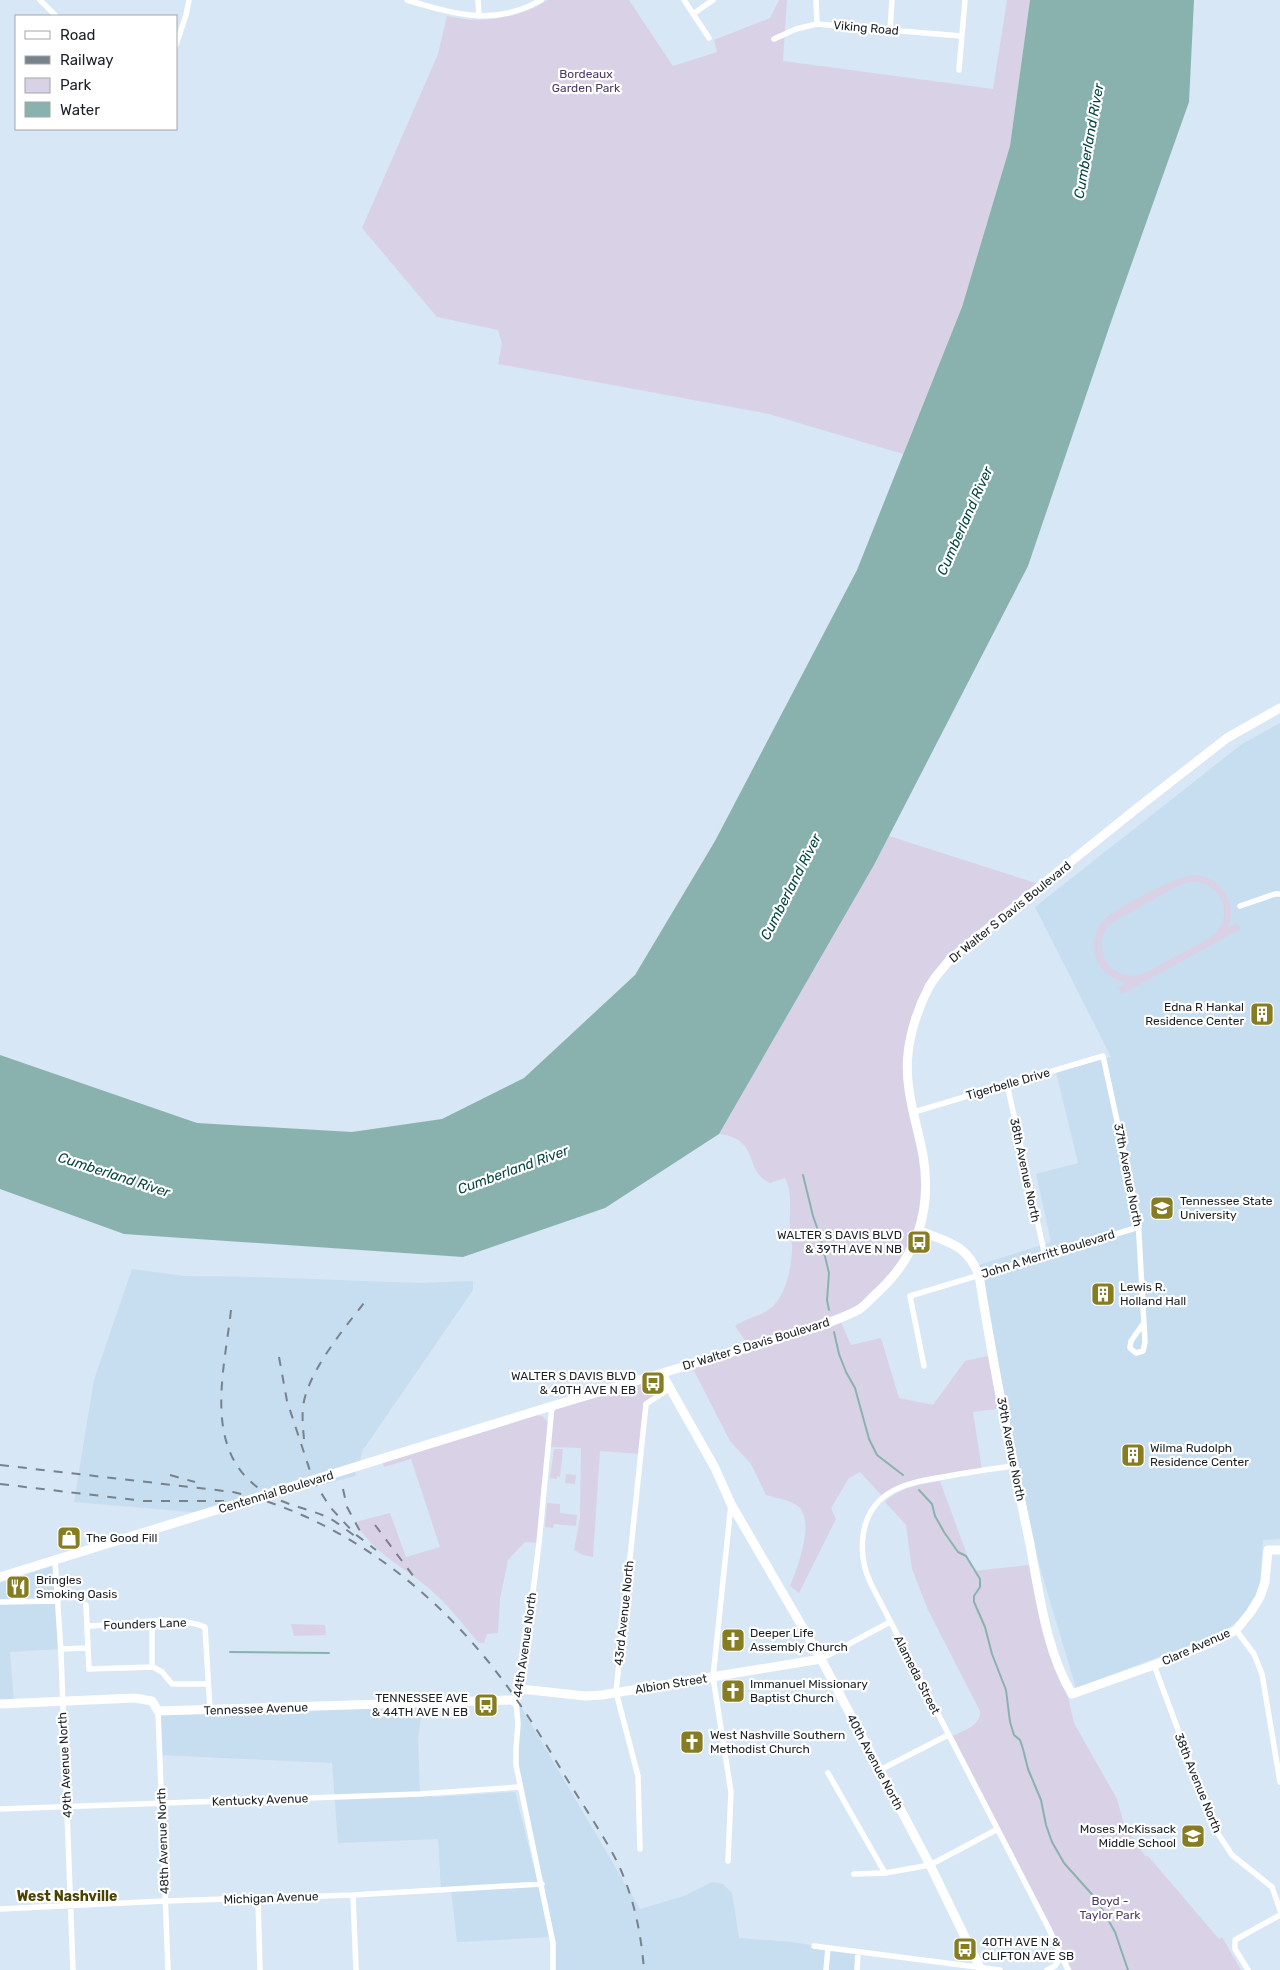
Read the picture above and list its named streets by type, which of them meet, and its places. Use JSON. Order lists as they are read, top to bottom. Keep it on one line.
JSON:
{"streets":{"street":["Viking Road","Dr Walter S Davis Boulevard","Tigerbelle Drive","38th Avenue North","37th Avenue North","John A Merritt Boulevard","39th Avenue North","Centennial Boulevard","43rd Avenue North","Founders Lane","44th Avenue North","Clare Avenue","Alameda Street","Albion Street","Tennessee Avenue","40th Avenue North","49th Avenue North","Kentucky Avenue","48th Avenue North","Michigan Avenue"]},"crossings":[["Dr Walter S Davis Boulevard","Tigerbelle Drive"],["Dr Walter S Davis Boulevard","39th Avenue North"],["Dr Walter S Davis Boulevard","Centennial Boulevard"],["Dr Walter S Davis Boulevard","44th Avenue North"],["Dr Walter S Davis Boulevard","40th Avenue North"],["Tigerbelle Drive","38th Avenue North"],["Tigerbelle Drive","37th Avenue North"],["38th Avenue North","John A Merritt Boulevard"],["38th Avenue North","Clare Avenue"],["37th Avenue North","John A Merritt Boulevard"],["John A Merritt Boulevard","39th Avenue North"],["39th Avenue North","Clare Avenue"],["39th Avenue North","Alameda Street"],["Centennial Boulevard","44th Avenue North"],["Centennial Boulevard","49th Avenue North"],["43rd Avenue North","Albion Street"],["43rd Avenue North","40th Avenue North"],["Founders Lane","Tennessee Avenue"],["44th Avenue North","Albion Street"],["44th Avenue North","Tennessee Avenue"],["44th Avenue North","Kentucky Avenue"],["44th Avenue North","Michigan Avenue"],["Albion Street","40th Avenue North"],["Tennessee Avenue","48th Avenue North"],["49th Avenue North","Kentucky Avenue"],["49th Avenue North","Michigan Avenue"],["Kentucky Avenue","48th Avenue North"],["48th Avenue North","Michigan Avenue"]],"districts":["West Nashville"],"water":["Cumberland River"],"parks":["Bordeaux Garden Park","Boyd - Taylor Park"],"places":{"building":["Edna R Hankal Residence Center","Lewis R. Holland Hall","Wilma Rudolph Residence Center"],"school or university":["Tennessee State University","Moses McKissack Middle School"],"bus stop":["WALTER S DAVIS BLVD & 39TH AVE N NB","WALTER S DAVIS BLVD & 40TH AVE N EB","TENNESSEE AVE & 44TH AVE N EB","40TH AVE N & CLIFTON AVE SB"],"shop":["The Good Fill"],"restaurant":["Bringles Smoking Oasis"],"church":["Deeper Life Assembly Church","Immanuel Missionary Baptist Church","West Nashville Southern Methodist Church"]},"legend":["Road","Railway","Park","Water"]}
